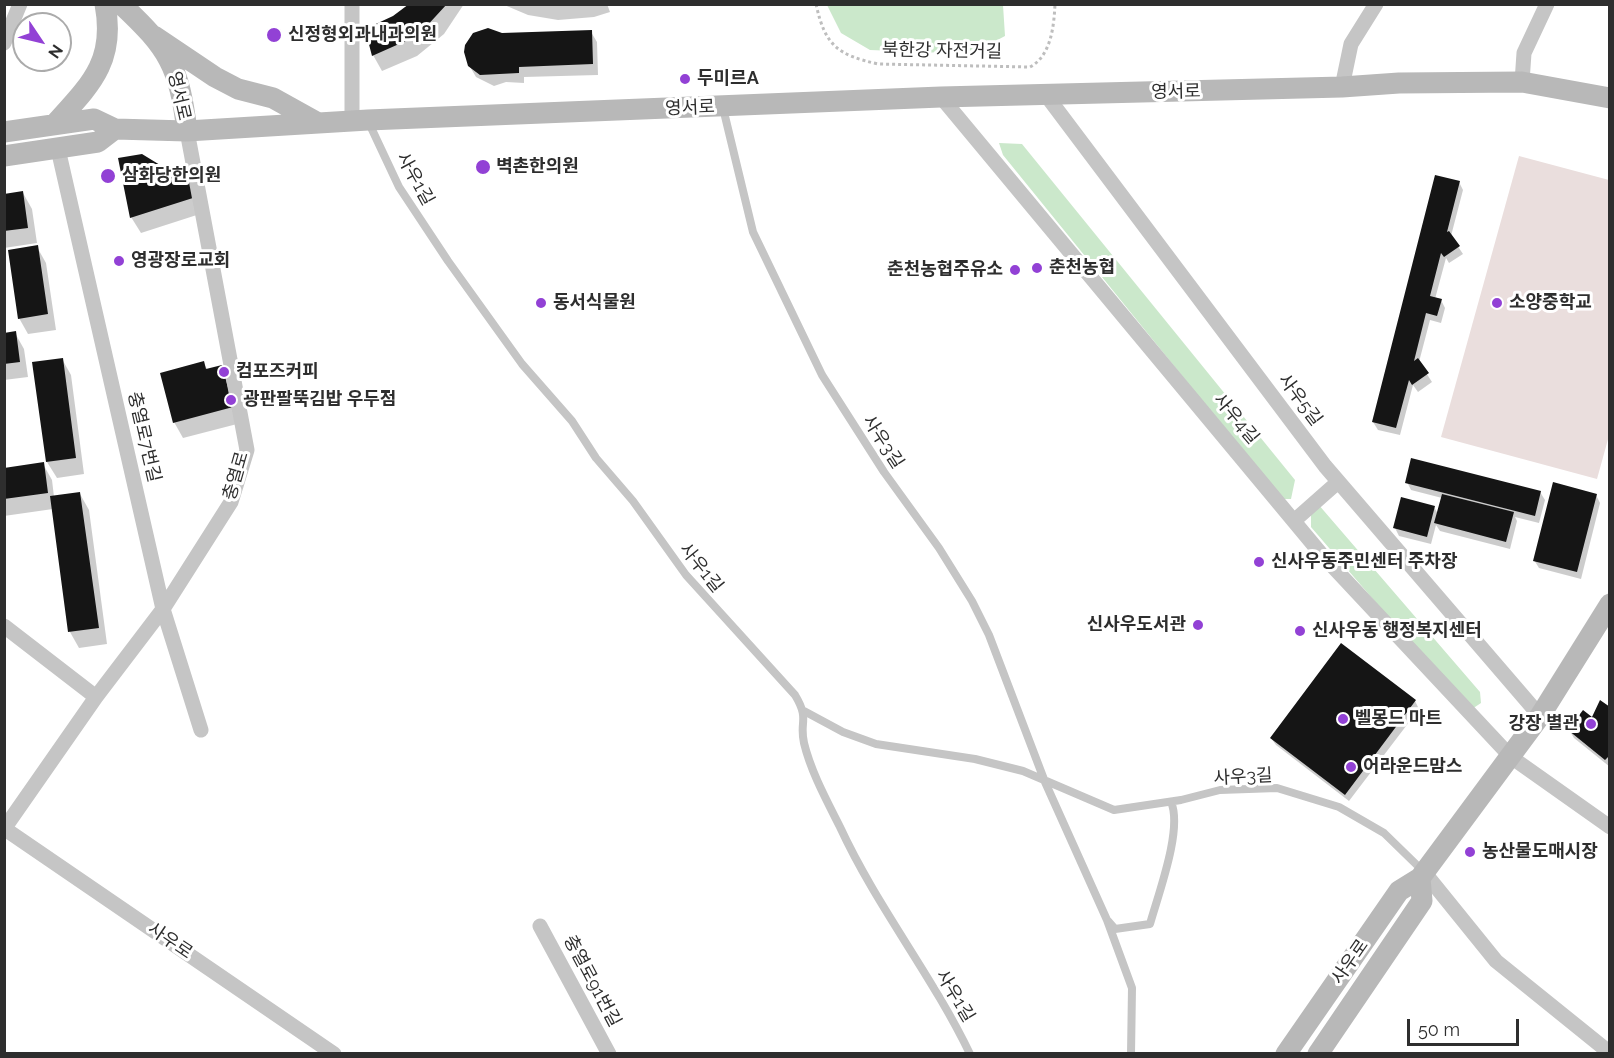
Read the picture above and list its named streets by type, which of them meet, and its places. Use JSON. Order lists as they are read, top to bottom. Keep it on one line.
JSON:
{"streets":{"street":["영서로","사우5길","사우4길","충열로7번길","충열로","사우로","충열로91번길"],"lane":["사우1길","사우3길"],"path":["북한강 자전거길"]},"crossings":[["영서로","사우1길"],["영서로","사우5길"],["영서로","사우4길"],["영서로","사우3길"],["영서로","충열로"],["사우5길","사우로"],["사우4길","사우로"],["충열로7번길","충열로"],["사우3길","사우로"],["충열로","사우로"]],"places":["신정형외과내과의원","두미르A","벽촌한의원","삼화당한의원","영광장로교회","춘천농협","춘천농협주유소","동서식물원","소양중학교","컴포즈커피","광판팔뚝김밥 우두점","신사우동주민센터 주차장","신사우도서관","신사우동 행정복지센터","벨몽드 마트","강장 별관","어라운드맘스","농산물도매시장"],"scale_bar":"50 m","north":"bottom right"}
